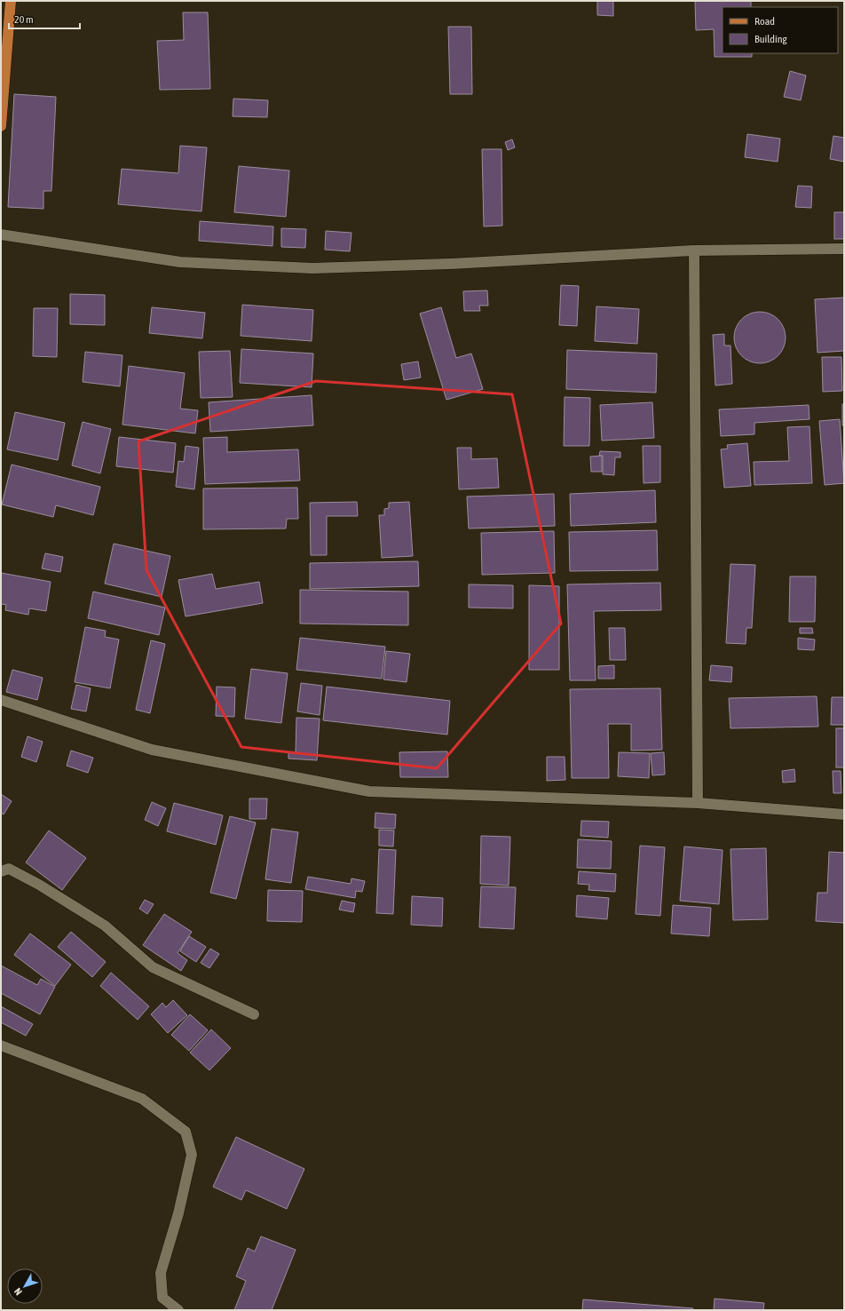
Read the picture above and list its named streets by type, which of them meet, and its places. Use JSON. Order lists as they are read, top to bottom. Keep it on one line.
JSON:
{"legend":["Road","Building"],"scale_bar":"20 m","north":"bottom left"}
